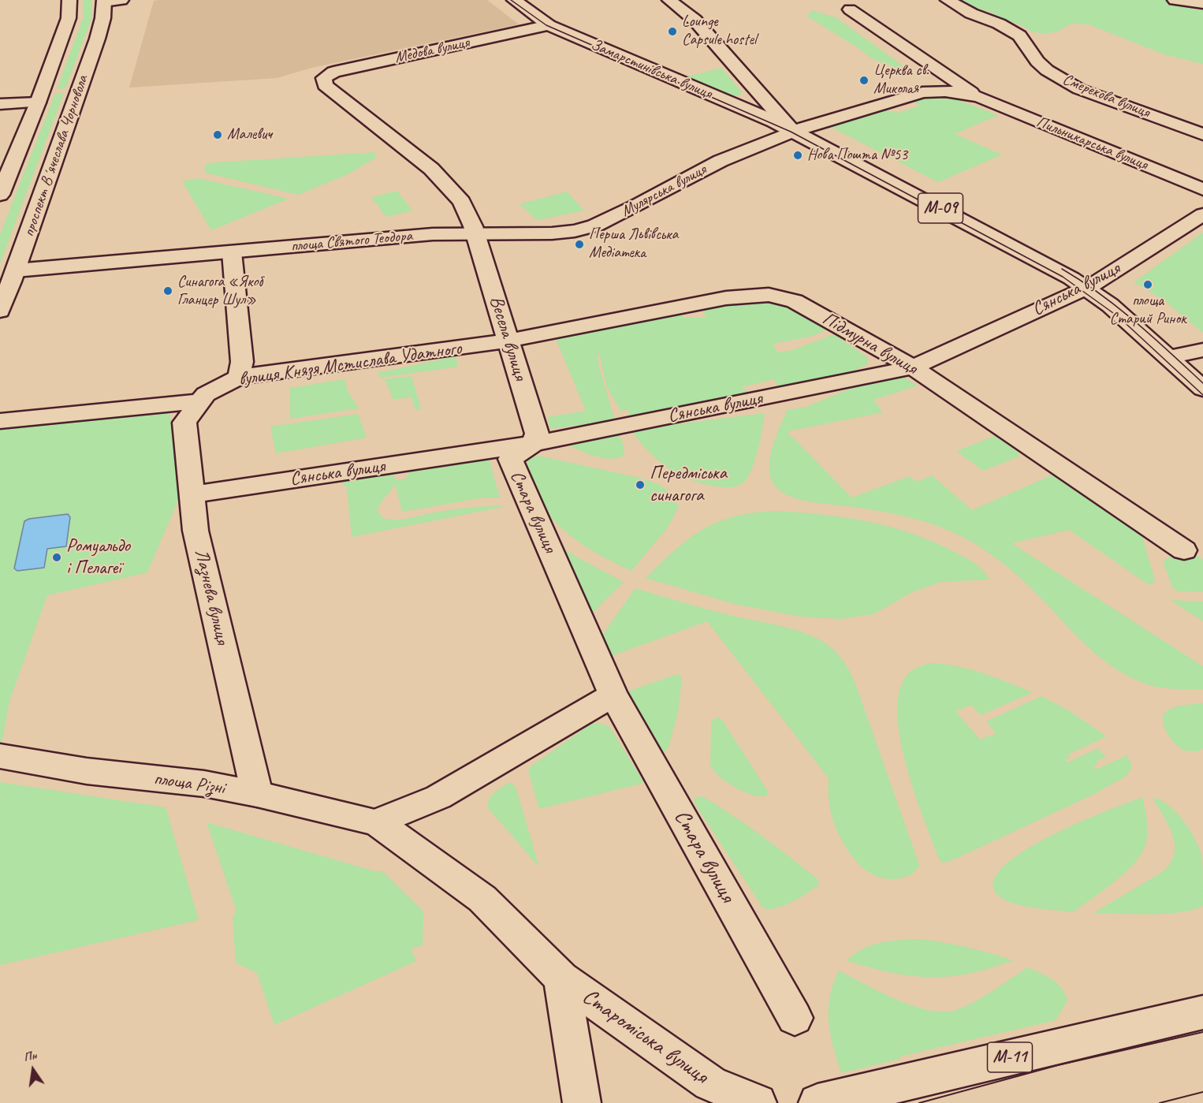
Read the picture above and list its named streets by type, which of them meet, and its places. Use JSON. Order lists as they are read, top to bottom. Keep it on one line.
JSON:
{"streets":{"street":["Медова вулиця","Замарстинівська вулиця","Смерекова вулиця","Пильникарська вулиця","проспект Вʼячеслава Чорновола","Мулярська вулиця","М-09","площа Святого Теодора","Сянська вулиця","Весела вулиця","Підмурна вулиця","вулиця Князя Мстислава Удатного","Стара вулиця","Лазнева вулиця","площа Різні","Староміська вулиця","М-11"]},"crossings":[["Медова вулиця","Замарстинівська вулиця"],["Медова вулиця","Мулярська вулиця"],["Медова вулиця","площа Святого Теодора"],["Медова вулиця","Весела вулиця"],["Замарстинівська вулиця","Пильникарська вулиця"],["Замарстинівська вулиця","Мулярська вулиця"],["Замарстинівська вулиця","М-09"],["Пильникарська вулиця","Мулярська вулиця"],["Пильникарська вулиця","М-09"],["проспект Вʼячеслава Чорновола","площа Святого Теодора"],["Мулярська вулиця","М-09"],["Мулярська вулиця","площа Святого Теодора"],["Мулярська вулиця","Весела вулиця"],["М-09","Сянська вулиця"],["площа Святого Теодора","Весела вулиця"],["Сянська вулиця","Весела вулиця"],["Сянська вулиця","Підмурна вулиця"],["Сянська вулиця","Стара вулиця"],["Сянська вулиця","Лазнева вулиця"],["Весела вулиця","Підмурна вулиця"],["Весела вулиця","вулиця Князя Мстислава Удатного"],["Весела вулиця","Стара вулиця"],["Підмурна вулиця","вулиця Князя Мстислава Удатного"],["вулиця Князя Мстислава Удатного","Лазнева вулиця"],["Лазнева вулиця","площа Різні"],["площа Різні","Староміська вулиця"]],"places":["Lounge Capsule hostel","Церква св. Миколая","Малевич","Нова Пошта №53","Перша Львівська Медіатека","площа Старий Ринок","Синагога «Якоб Гланцер Шул»","Передміська синагога","Ромуальдо і Пелагеї"],"north":"top"}
